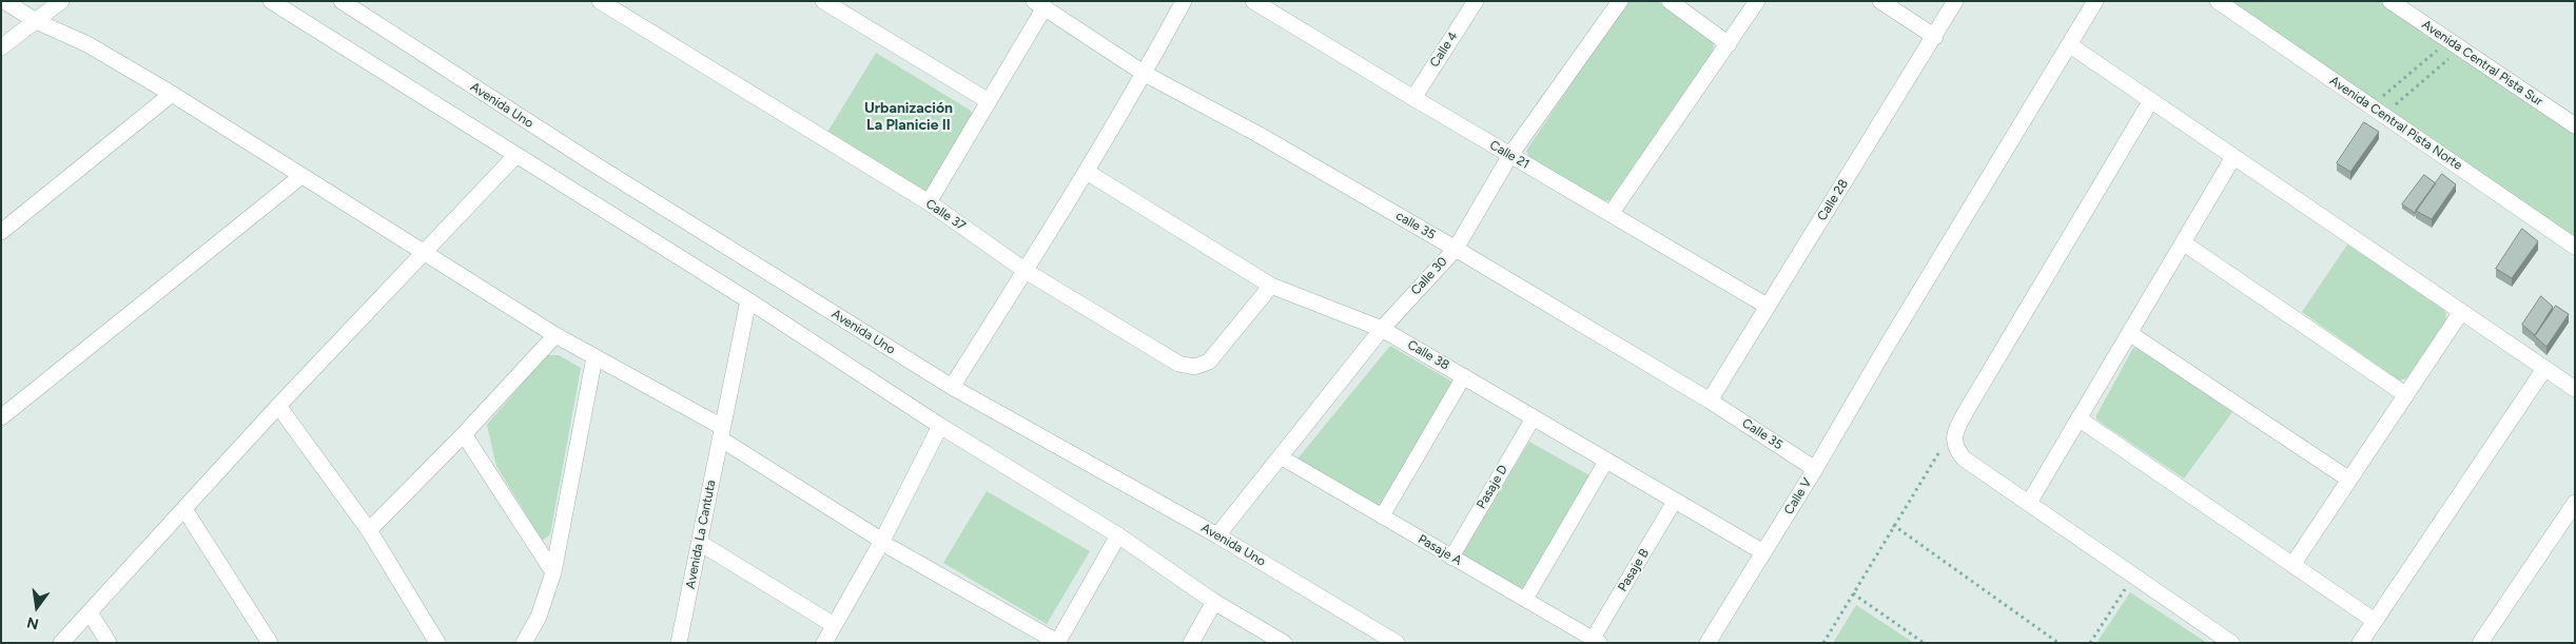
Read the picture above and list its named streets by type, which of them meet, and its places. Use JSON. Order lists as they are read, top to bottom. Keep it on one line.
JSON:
{"streets":{"street":["Calle 4","Avenida Central Pista Sur","Avenida Uno","Avenida Central Pista Norte","Calle 21","Calle 28","Calle 37","calle 35","Calle 30","Calle 38","Calle 35","Pasaje D","Calle V","Avenida La Cantuta","Pasaje A","Pasaje B"]},"crossings":[["Calle 4","Calle 21"],["Avenida Uno","Calle 30"],["Calle 21","Calle 28"],["Calle 21","Calle 30"],["Calle 28","calle 35"],["Calle 28","Calle 35"],["Calle 37","Calle 38"],["calle 35","Calle 30"],["calle 35","Calle 35"],["Calle 30","Calle 38"],["Calle 30","Pasaje A"],["Calle 38","Pasaje D"],["Calle 38","Calle V"],["Calle 38","Pasaje B"],["Calle 35","Calle V"],["Pasaje D","Pasaje A"],["Pasaje A","Pasaje B"]],"districts":["Urbanización La Planicie II"],"north":"bottom"}
